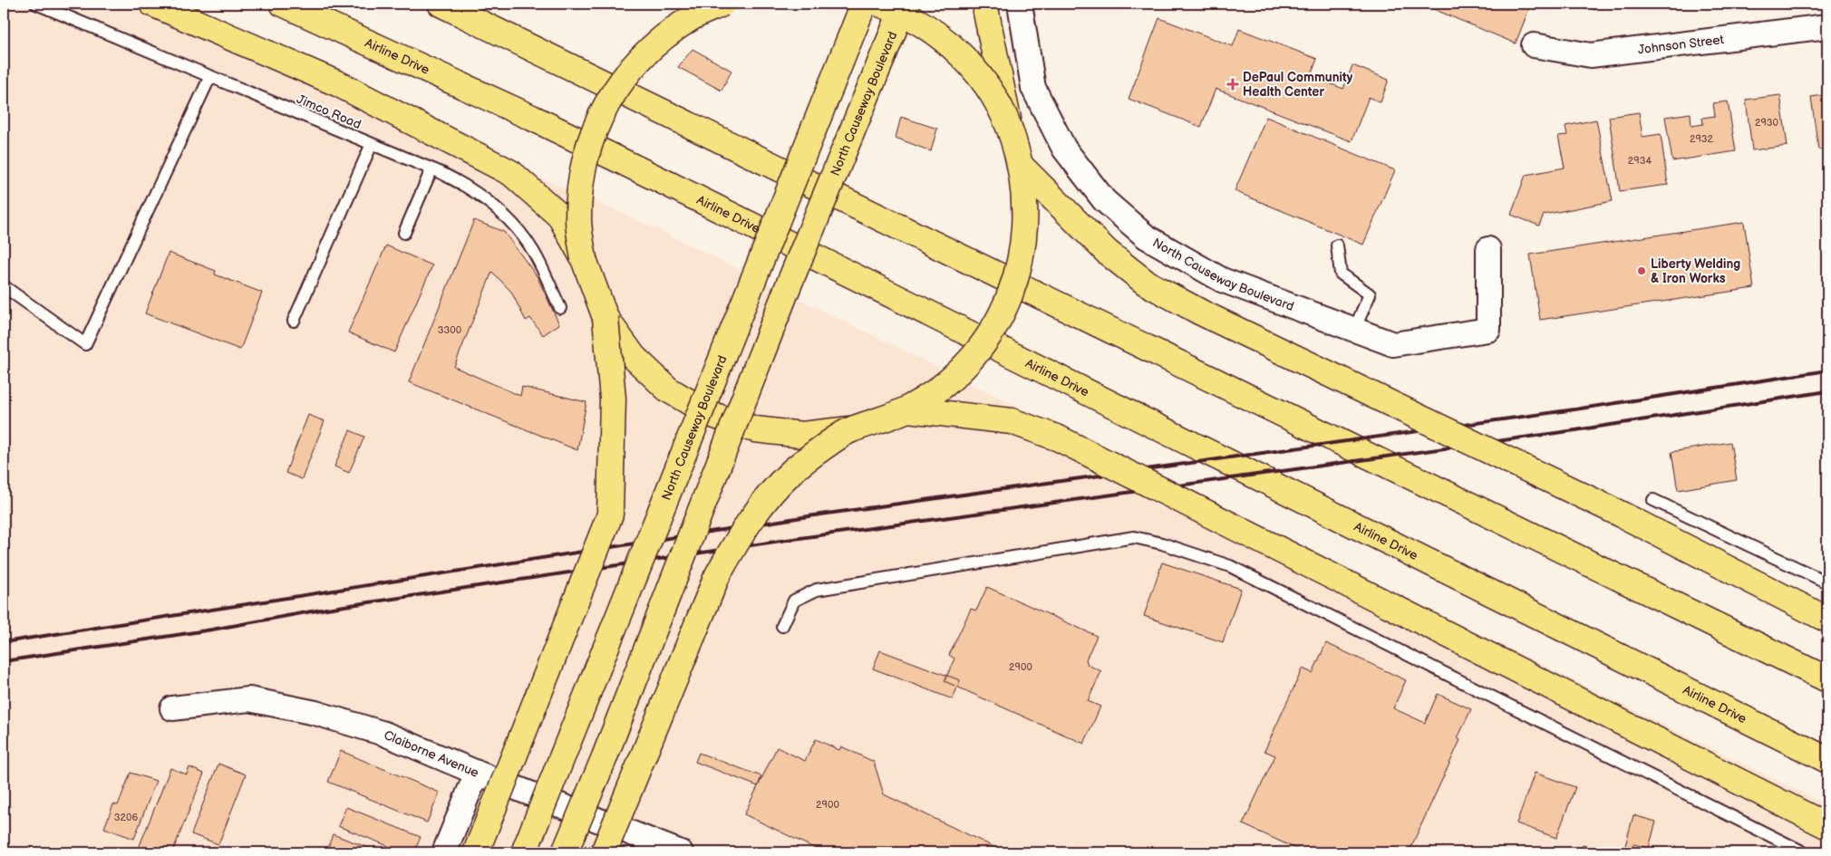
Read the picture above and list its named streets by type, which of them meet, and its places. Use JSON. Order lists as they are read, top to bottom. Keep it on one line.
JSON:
{"streets":{"highway":["Airline Drive","North Causeway Boulevard"],"street":["Johnson Street","Claiborne Avenue"],"lane":["Jimco Road"]},"places":{"health":["DePaul Community Health Center"],"other":["Liberty Welding & Iron Works"]},"house_numbers":["2930","2932","2934","3300","2900","2900","3206"]}
